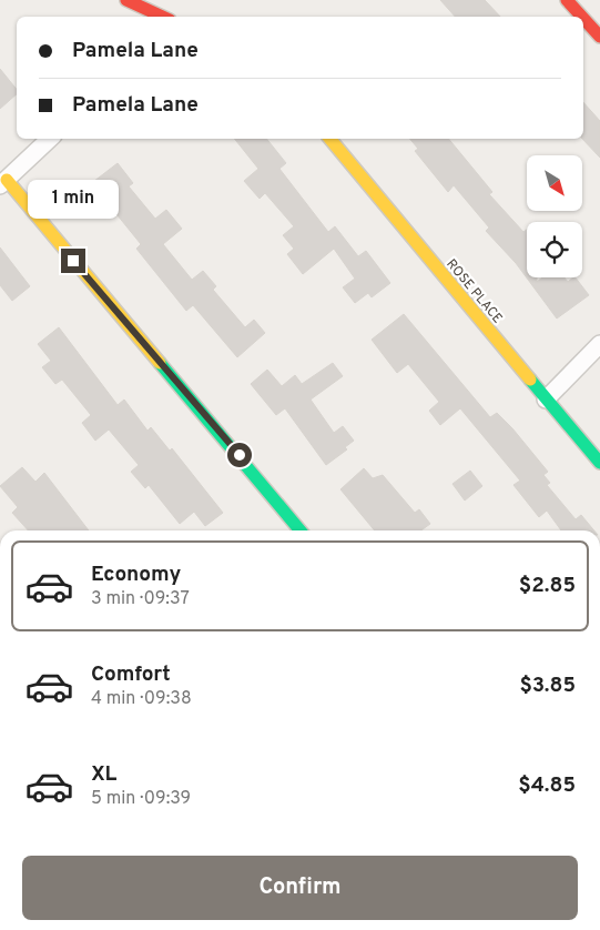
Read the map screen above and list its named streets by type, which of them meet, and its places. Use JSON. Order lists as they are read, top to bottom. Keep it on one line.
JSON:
{"streets":{"street":["ROSE PLACE"]},"north":"bottom right","page":{"banner":["Pamela Lane","Pamela Lane"],"bubble":"1 min","list":[{"name":"Economy","note":"3 min · 09:37","value":"$2.85"},{"name":"Comfort","note":"4 min · 09:38","value":"$3.85"},{"name":"XL","note":"5 min · 09:39","value":"$4.85"}],"buttons":"Confirm"}}
